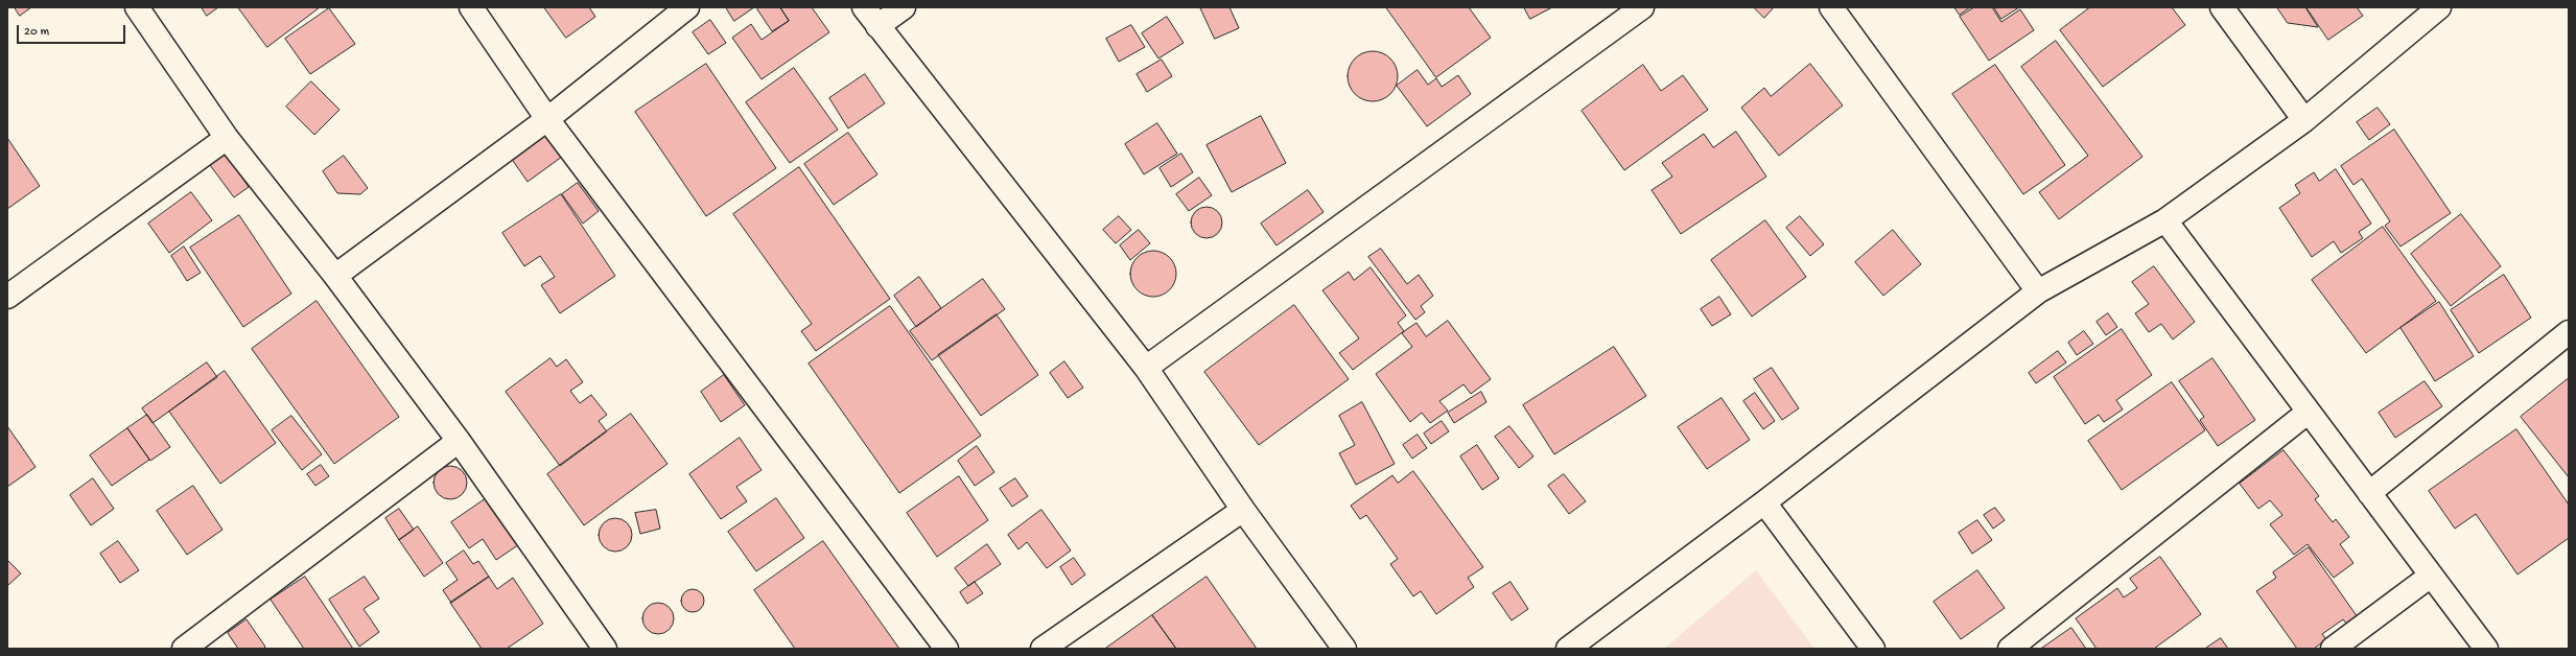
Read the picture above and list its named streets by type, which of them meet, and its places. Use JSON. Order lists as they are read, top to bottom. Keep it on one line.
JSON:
{"scale_bar":"20 m"}
